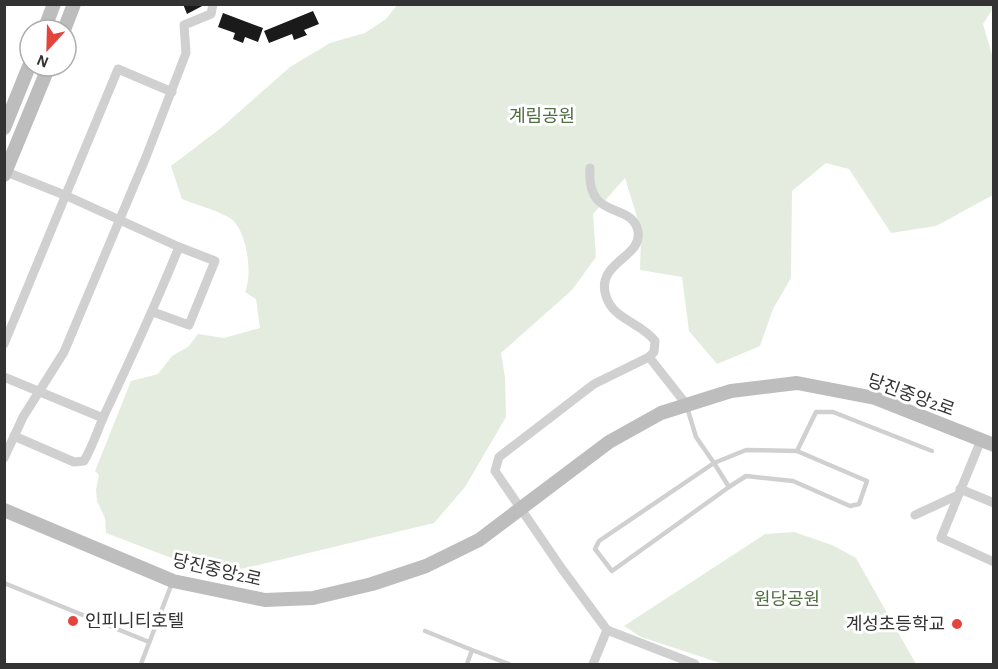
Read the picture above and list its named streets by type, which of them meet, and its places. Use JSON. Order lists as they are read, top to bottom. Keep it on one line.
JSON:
{"streets":{"street":["당진중앙2로"]},"parks":["계림공원","원당공원"],"places":["인피니티호텔","계성초등학교"],"north":"bottom"}
